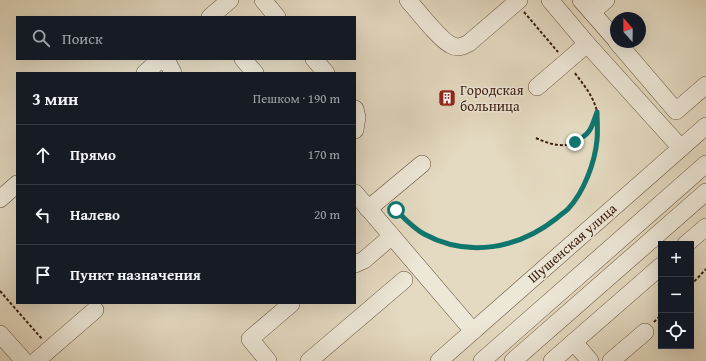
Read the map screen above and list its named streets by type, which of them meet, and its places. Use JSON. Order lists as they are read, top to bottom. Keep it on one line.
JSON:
{"streets":{"street":["Шушенская улица"]},"places":{"building":["Городская больница"]},"north":"top","page":{"search":"Поиск","heading":["3 мин","Пешком · 190 m"],"list":[["Прямо","170 m"],["Налево","20 m"],"Пункт назначения"],"map_buttons":["+","−"]}}
